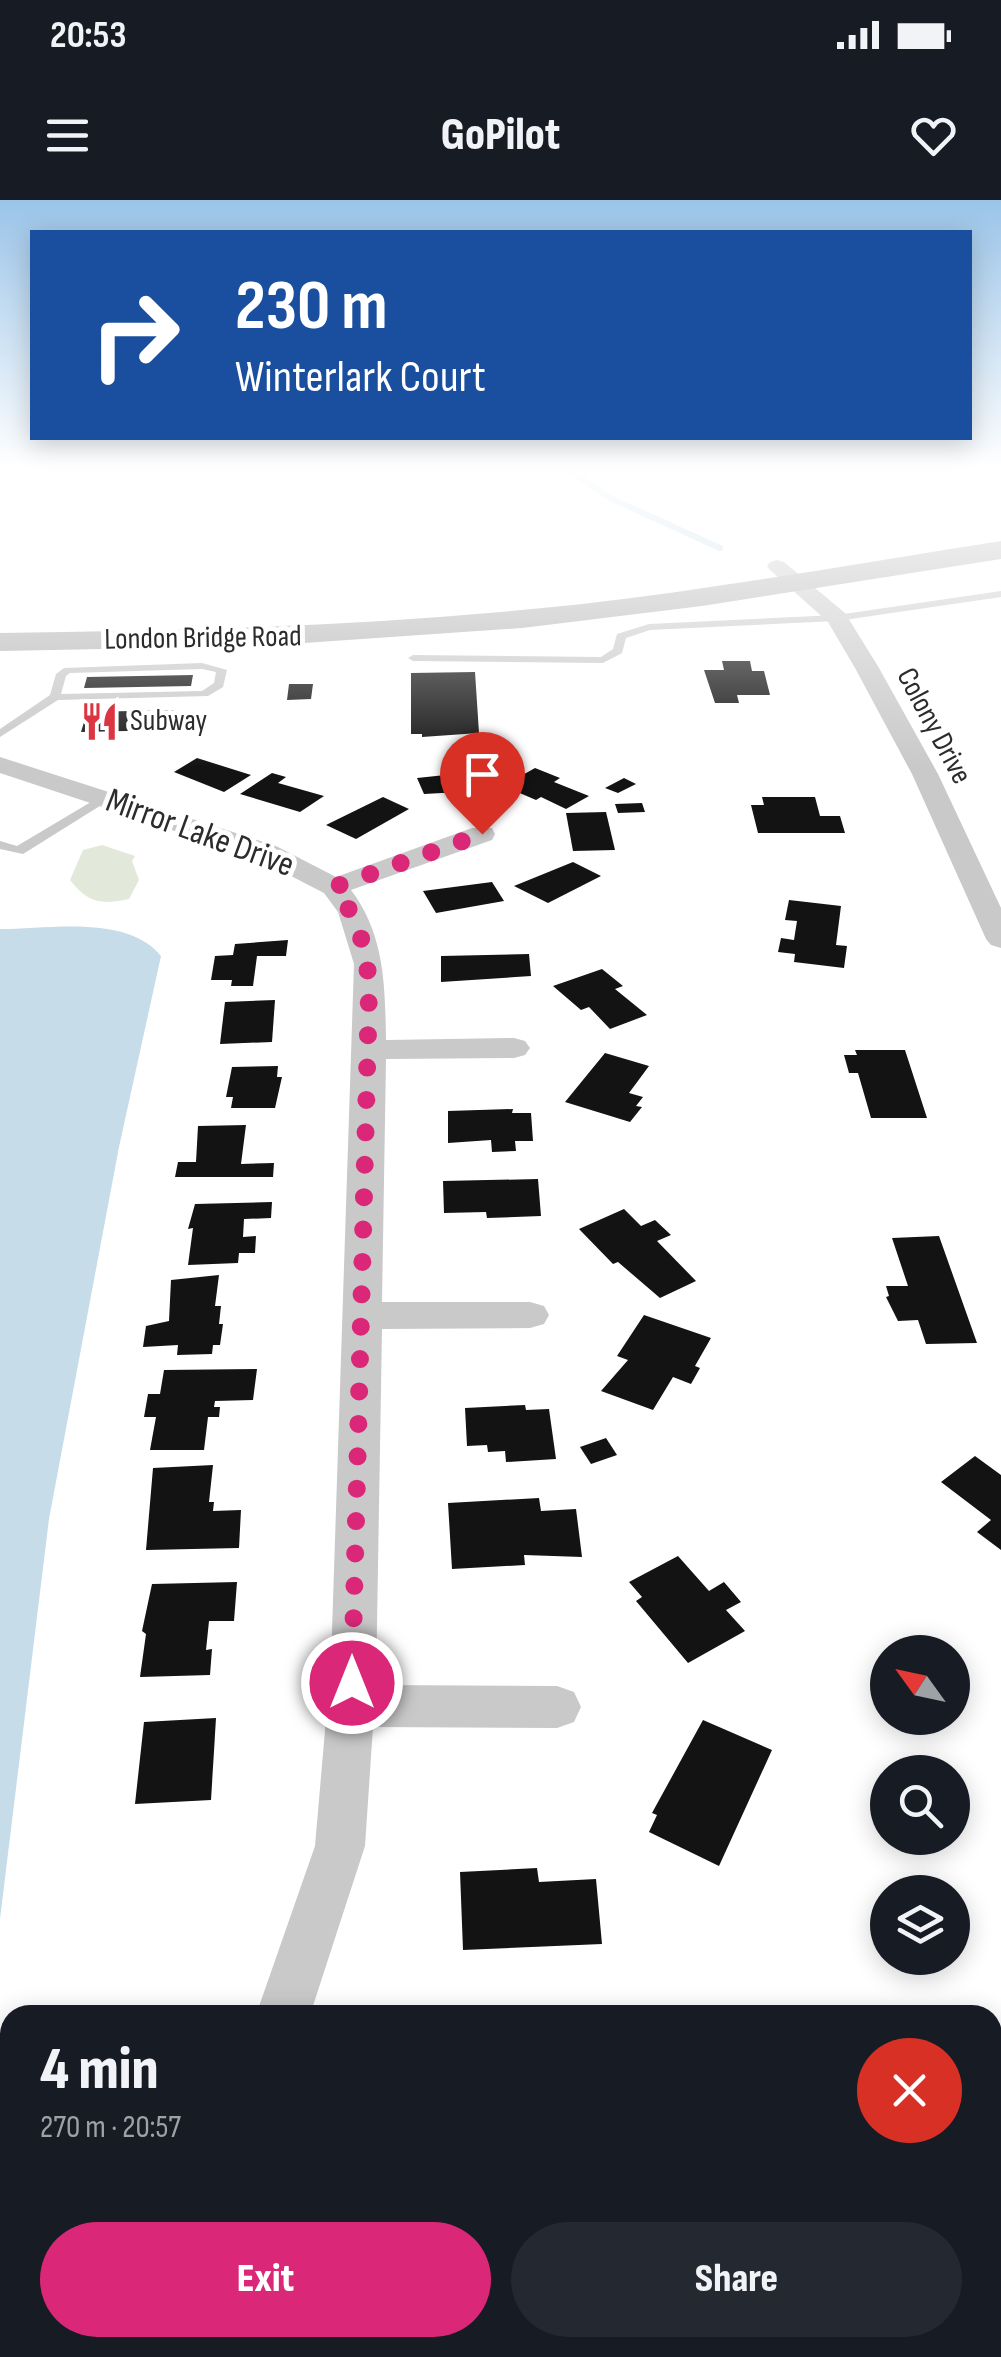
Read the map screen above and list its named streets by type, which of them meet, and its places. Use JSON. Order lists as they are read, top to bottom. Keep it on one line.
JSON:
{"streets":{"main road":["London Bridge Road"],"street":["Colony Drive","Mirror Lake Drive"]},"crossings":[["London Bridge Road","Colony Drive"]],"places":{"restaurant":["Subway"]},"north":"top left","page":{"status":"20:53","header":"GoPilot","turn":["230 m","Winterlark Court"],"heading":["4 min","270 m · 20:57"],"buttons":["Exit","Share"]}}
